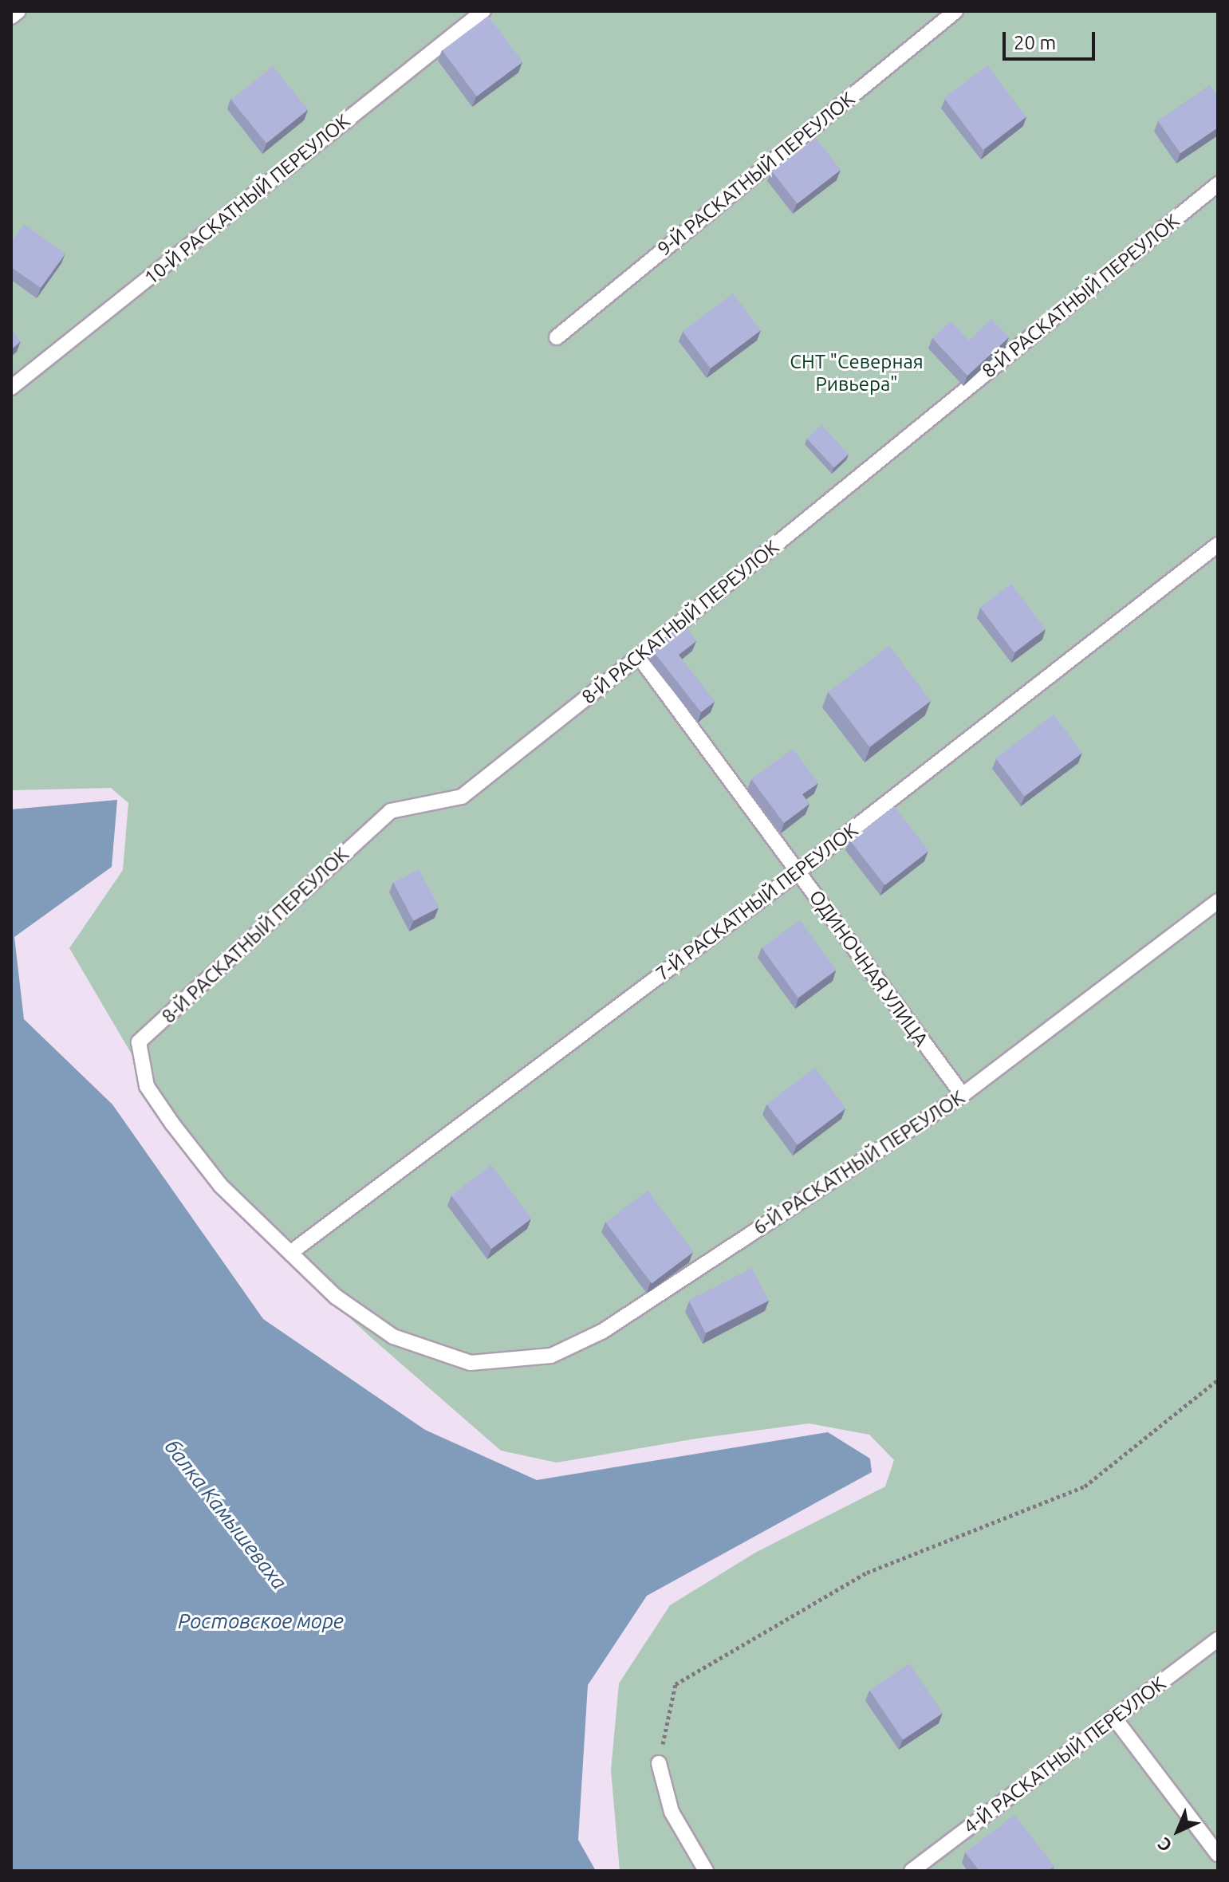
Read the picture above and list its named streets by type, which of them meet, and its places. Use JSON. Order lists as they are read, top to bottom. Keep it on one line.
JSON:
{"streets":{"lane":["9-Й РАСКАТНЫЙ ПЕРЕУЛОК","10-Й РАСКАТНЫЙ ПЕРЕУЛОК","8-Й РАСКАТНЫЙ ПЕРЕУЛОК","7-Й РАСКАТНЫЙ ПЕРЕУЛОК","ОДИНОЧНАЯ УЛИЦА","6-Й РАСКАТНЫЙ ПЕРЕУЛОК","4-Й РАСКАТНЫЙ ПЕРЕУЛОК"]},"crossings":[["8-Й РАСКАТНЫЙ ПЕРЕУЛОК","7-Й РАСКАТНЫЙ ПЕРЕУЛОК"],["8-Й РАСКАТНЫЙ ПЕРЕУЛОК","ОДИНОЧНАЯ УЛИЦА"],["8-Й РАСКАТНЫЙ ПЕРЕУЛОК","6-Й РАСКАТНЫЙ ПЕРЕУЛОК"],["7-Й РАСКАТНЫЙ ПЕРЕУЛОК","ОДИНОЧНАЯ УЛИЦА"],["7-Й РАСКАТНЫЙ ПЕРЕУЛОК","6-Й РАСКАТНЫЙ ПЕРЕУЛОК"],["ОДИНОЧНАЯ УЛИЦА","6-Й РАСКАТНЫЙ ПЕРЕУЛОК"]],"water":["балка Камышеваха","Ростовское море"],"parks":["СНТ \"Северная Ривьера\""],"scale_bar":"20 m","north":"bottom left"}
